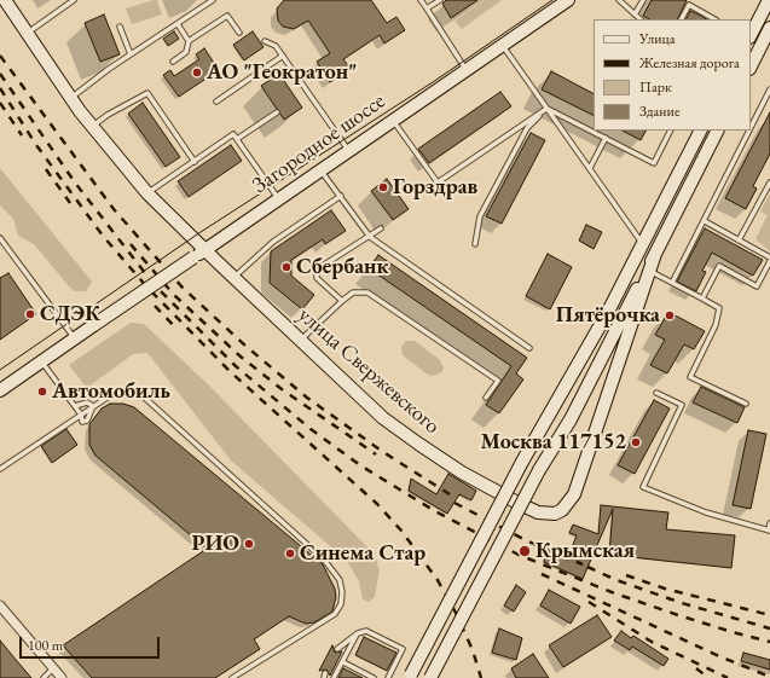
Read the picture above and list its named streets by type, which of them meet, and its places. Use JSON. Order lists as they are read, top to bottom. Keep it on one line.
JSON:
{"streets":{"main road":["Загородное шоссе","улица Свержевского"]},"crossings":[["Загородное шоссе","улица Свержевского"]],"places":["АО \"Геократон\"","Горздрав","Сбербанк","СДЭК","Пятёрочка","Автомобиль","Москва 117152","РИО","Крымская","Синема Стар"],"legend":["Улица","Железная дорога","Парк","Здание"],"scale_bar":"100 m"}
